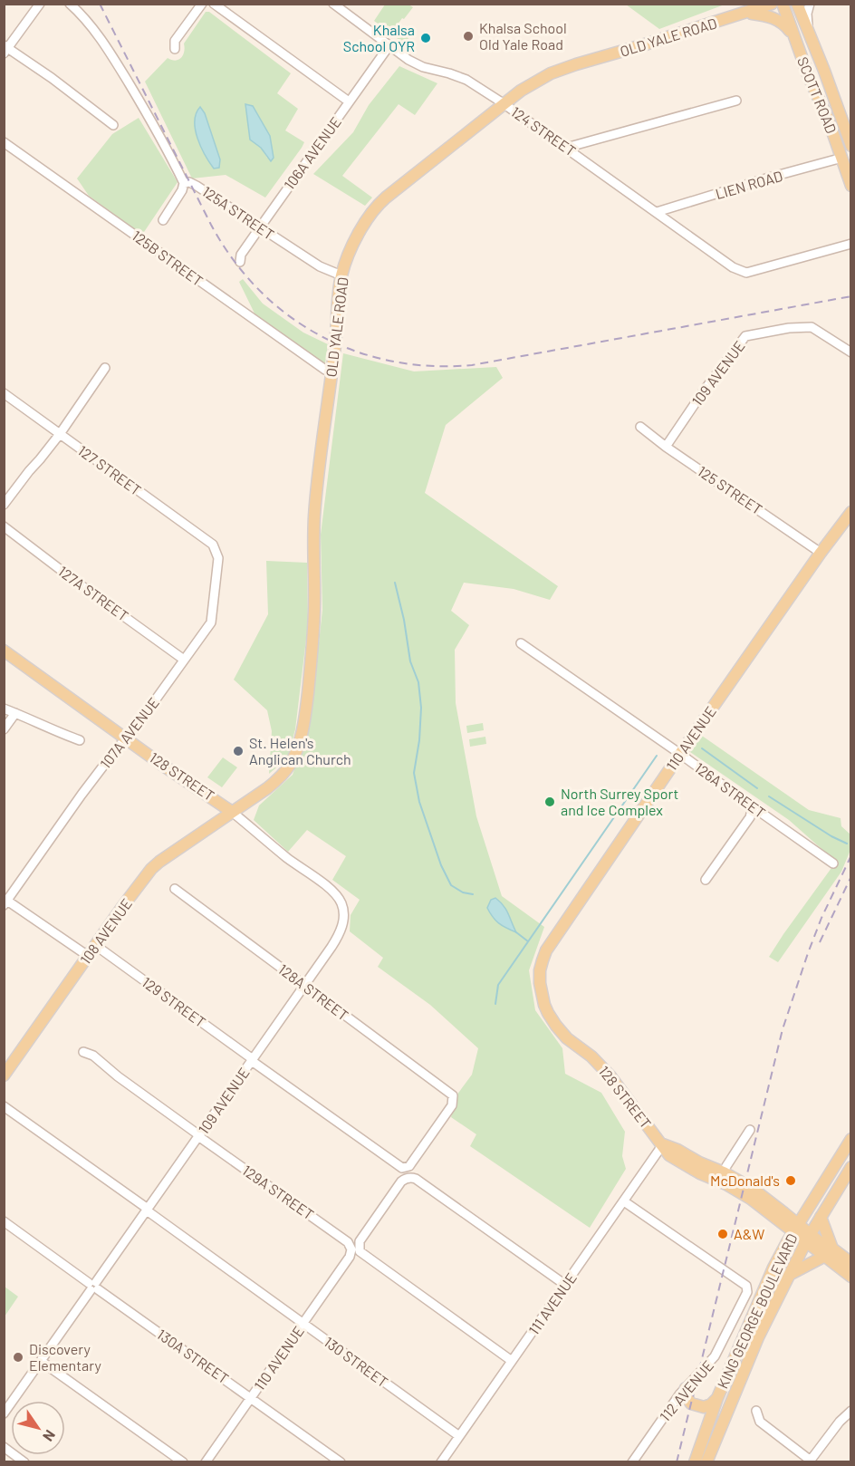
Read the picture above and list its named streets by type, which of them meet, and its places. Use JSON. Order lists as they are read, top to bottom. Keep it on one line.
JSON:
{"streets":{"main road":["OLD YALE ROAD","SCOTT ROAD","110 AVENUE","128 STREET","108 AVENUE","KING GEORGE BOULEVARD"],"street":["124 STREET","106A AVENUE","LIEN ROAD","125A STREET","125B STREET","109 AVENUE","127 STREET","125 STREET","127A STREET","107A AVENUE","126A STREET","128A STREET","129 STREET","129A STREET","111 AVENUE","130A STREET","130 STREET","112 AVENUE"]},"crossings":[["OLD YALE ROAD","124 STREET"],["OLD YALE ROAD","125A STREET"],["OLD YALE ROAD","125B STREET"],["OLD YALE ROAD","128 STREET"],["OLD YALE ROAD","108 AVENUE"],["SCOTT ROAD","LIEN ROAD"],["124 STREET","106A AVENUE"],["124 STREET","LIEN ROAD"],["106A AVENUE","125A STREET"],["109 AVENUE","125 STREET"],["109 AVENUE","128 STREET"],["109 AVENUE","128A STREET"],["109 AVENUE","129 STREET"],["109 AVENUE","129A STREET"],["109 AVENUE","130A STREET"],["109 AVENUE","130 STREET"],["127 STREET","107A AVENUE"],["125 STREET","110 AVENUE"],["127A STREET","107A AVENUE"],["107A AVENUE","128 STREET"],["110 AVENUE","128 STREET"],["110 AVENUE","126A STREET"],["110 AVENUE","129A STREET"],["110 AVENUE","130A STREET"],["110 AVENUE","130 STREET"],["128 STREET","108 AVENUE"],["128 STREET","111 AVENUE"],["128 STREET","KING GEORGE BOULEVARD"],["108 AVENUE","129 STREET"],["128A STREET","129 STREET"],["111 AVENUE","130 STREET"],["111 AVENUE","112 AVENUE"]],"places":["Khalsa School Old Yale Road","Khalsa School OYR","St. Helen's Anglican Church","North Surrey Sport and Ice Complex","McDonald's","A&W","Discovery Elementary"],"north":"bottom right"}
